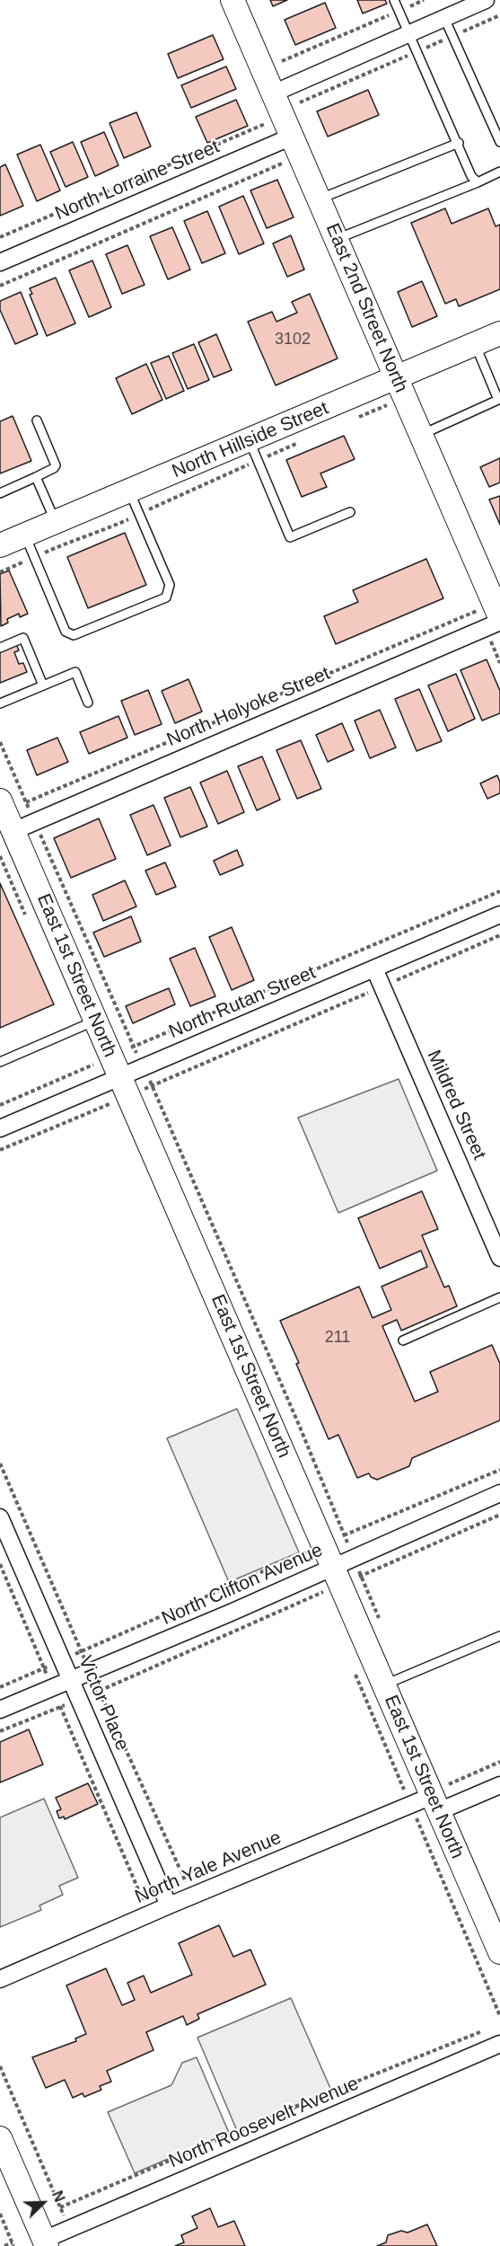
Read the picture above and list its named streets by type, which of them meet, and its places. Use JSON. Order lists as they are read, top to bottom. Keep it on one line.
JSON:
{"streets":{"street":["North Lorraine Street","East 2nd Street North","North Hillside Street","North Holyoke Street","East 1st Street North","North Rutan Street","Mildred Street","North Clifton Avenue","Victor Place","North Yale Avenue","North Roosevelt Avenue"]},"crossings":[["North Lorraine Street","East 2nd Street North"],["East 2nd Street North","North Hillside Street"],["North Holyoke Street","East 1st Street North"],["East 1st Street North","North Rutan Street"],["East 1st Street North","North Clifton Avenue"],["East 1st Street North","North Yale Avenue"],["North Rutan Street","Mildred Street"],["North Clifton Avenue","Victor Place"],["Victor Place","North Yale Avenue"]],"house_numbers":["3102","211"],"north":"top right"}
